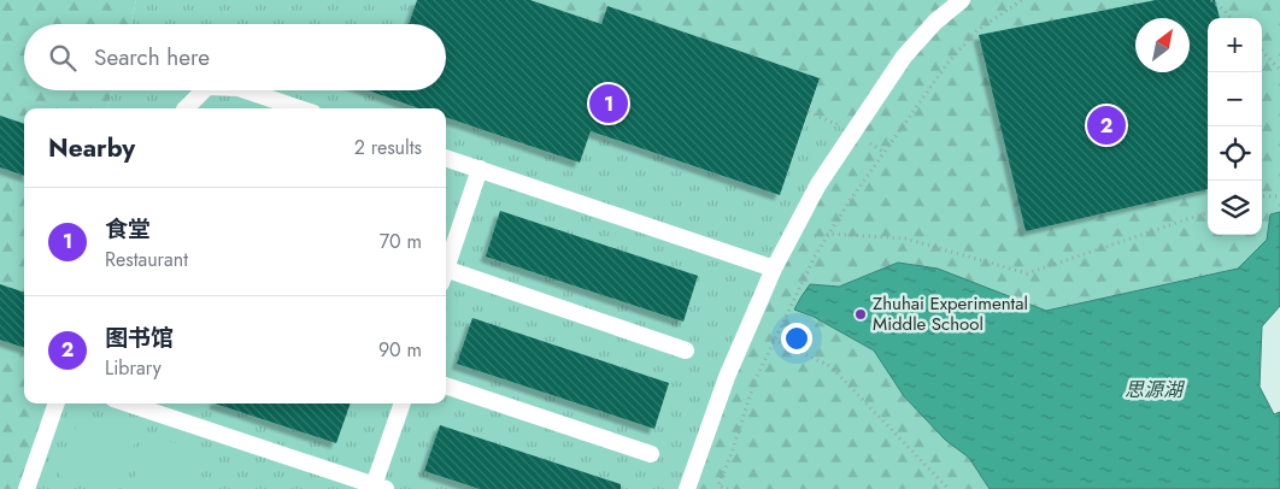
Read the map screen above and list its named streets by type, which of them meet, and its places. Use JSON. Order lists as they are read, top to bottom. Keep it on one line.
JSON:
{"water":["思源湖"],"places":["Zhuhai Experimental Middle School"],"north":"top right","page":{"map_buttons":["+","−"],"search":"Search here","pins":["1","2"],"heading":["Nearby","2 results"],"list":[{"mark":"1","name":"食堂","note":"Restaurant","value":"70 m"},{"mark":"2","name":"图书馆","note":"Library","value":"90 m"}]}}
